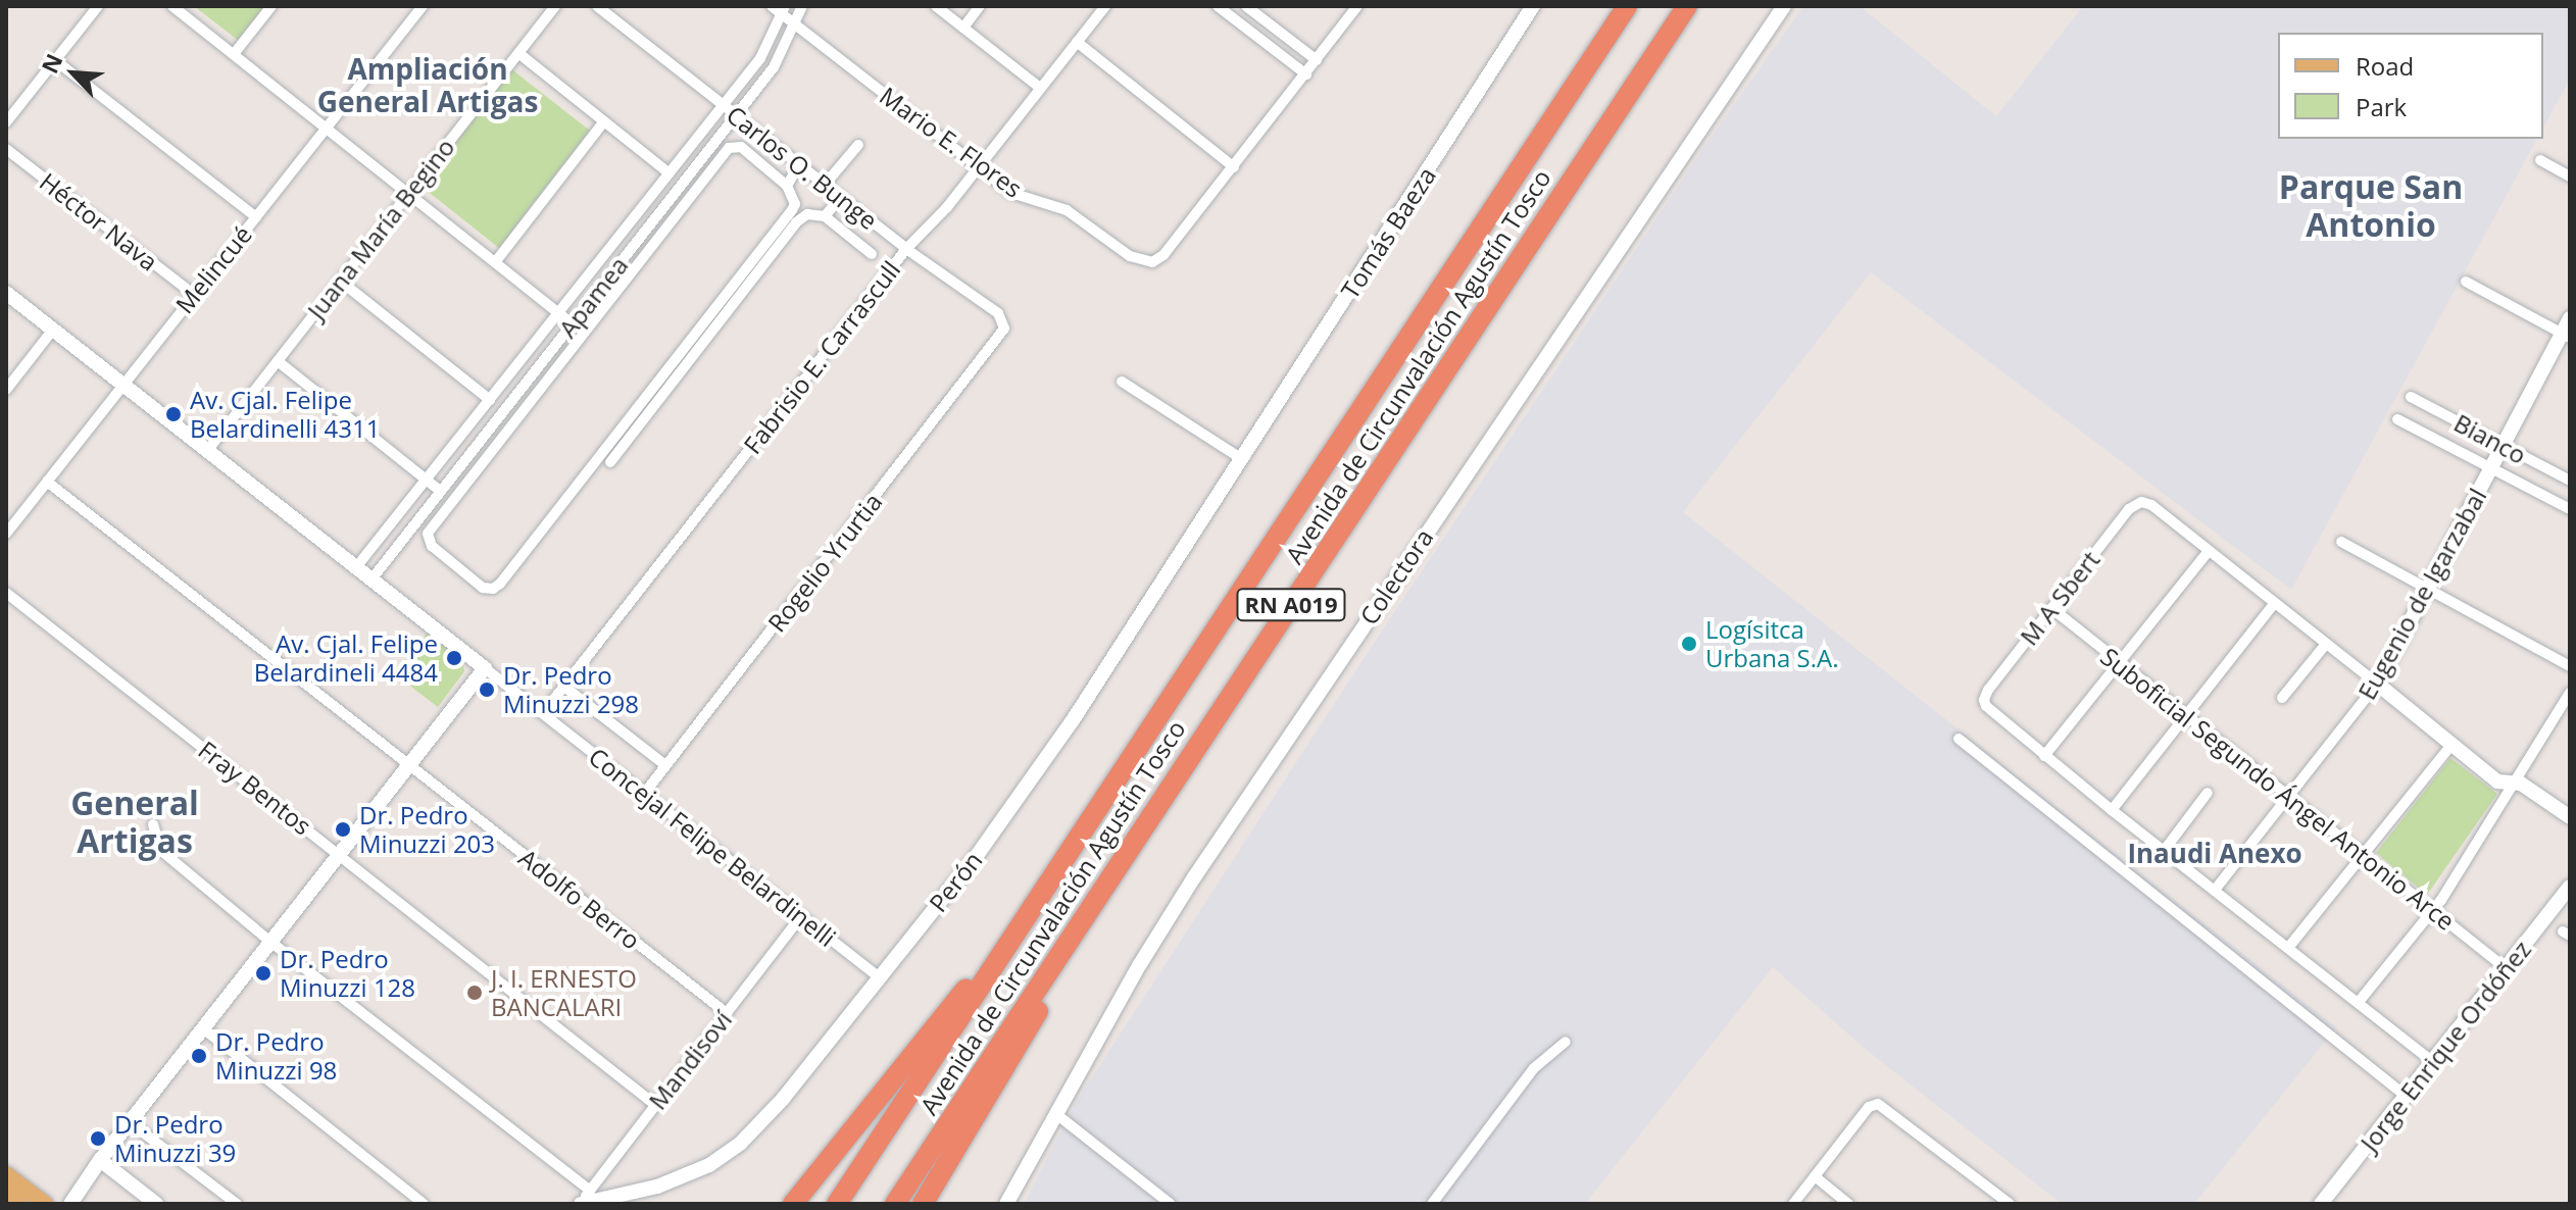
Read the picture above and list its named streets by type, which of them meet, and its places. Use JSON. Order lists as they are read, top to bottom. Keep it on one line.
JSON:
{"streets":{"highway":["Avenida de Circunvalación Agustín Tosco","RN A019"],"street":["Mario E. Flores","Carlos O. Bunge","Héctor Nava","Juana María Begino","Tomás Baeza","Melincué","Apamea","Fabrisio E. Carrascull","Bianco","Rogelio Yrurtia","Colectora","Eugenio de Igarzabal","M A Sbert","Fray Bentos","Suboficial Segundo Ángel Antonio Arce","Concejal Felipe Belardinelli","Perón","Adolfo Berro","Jorge Enrique Ordóñez","Mandisoví"]},"crossings":[["Mario E. Flores","Apamea"],["Mario E. Flores","Fabrisio E. Carrascull"],["Carlos O. Bunge","Apamea"],["Carlos O. Bunge","Fabrisio E. Carrascull"],["Carlos O. Bunge","Rogelio Yrurtia"],["Héctor Nava","Melincué"],["Juana María Begino","Concejal Felipe Belardinelli"],["Tomás Baeza","Perón"],["Melincué","Concejal Felipe Belardinelli"],["Melincué","Adolfo Berro"],["Apamea","Concejal Felipe Belardinelli"],["Fabrisio E. Carrascull","Concejal Felipe Belardinelli"],["Bianco","Eugenio de Igarzabal"],["Rogelio Yrurtia","Concejal Felipe Belardinelli"],["Eugenio de Igarzabal","Suboficial Segundo Ángel Antonio Arce"],["M A Sbert","Suboficial Segundo Ángel Antonio Arce"],["Fray Bentos","Mandisoví"],["Suboficial Segundo Ángel Antonio Arce","Jorge Enrique Ordóñez"],["Concejal Felipe Belardinelli","Perón"],["Concejal Felipe Belardinelli","Mandisoví"],["Perón","Mandisoví"],["Adolfo Berro","Mandisoví"]],"districts":["Ampliación General Artigas","Parque San Antonio","General Artigas","Inaudi Anexo"],"places":["Av. Cjal. Felipe Belardinelli 4311","Logísitca Urbana S.A.","Av. Cjal. Felipe Belardineli 4484","Dr. Pedro Minuzzi 298","Dr. Pedro Minuzzi 203","Dr. Pedro Minuzzi 128","J. I. ERNESTO BANCALARI","Dr. Pedro Minuzzi 98","Dr. Pedro Minuzzi 39"],"legend":["Road","Park"],"north":"top left"}
